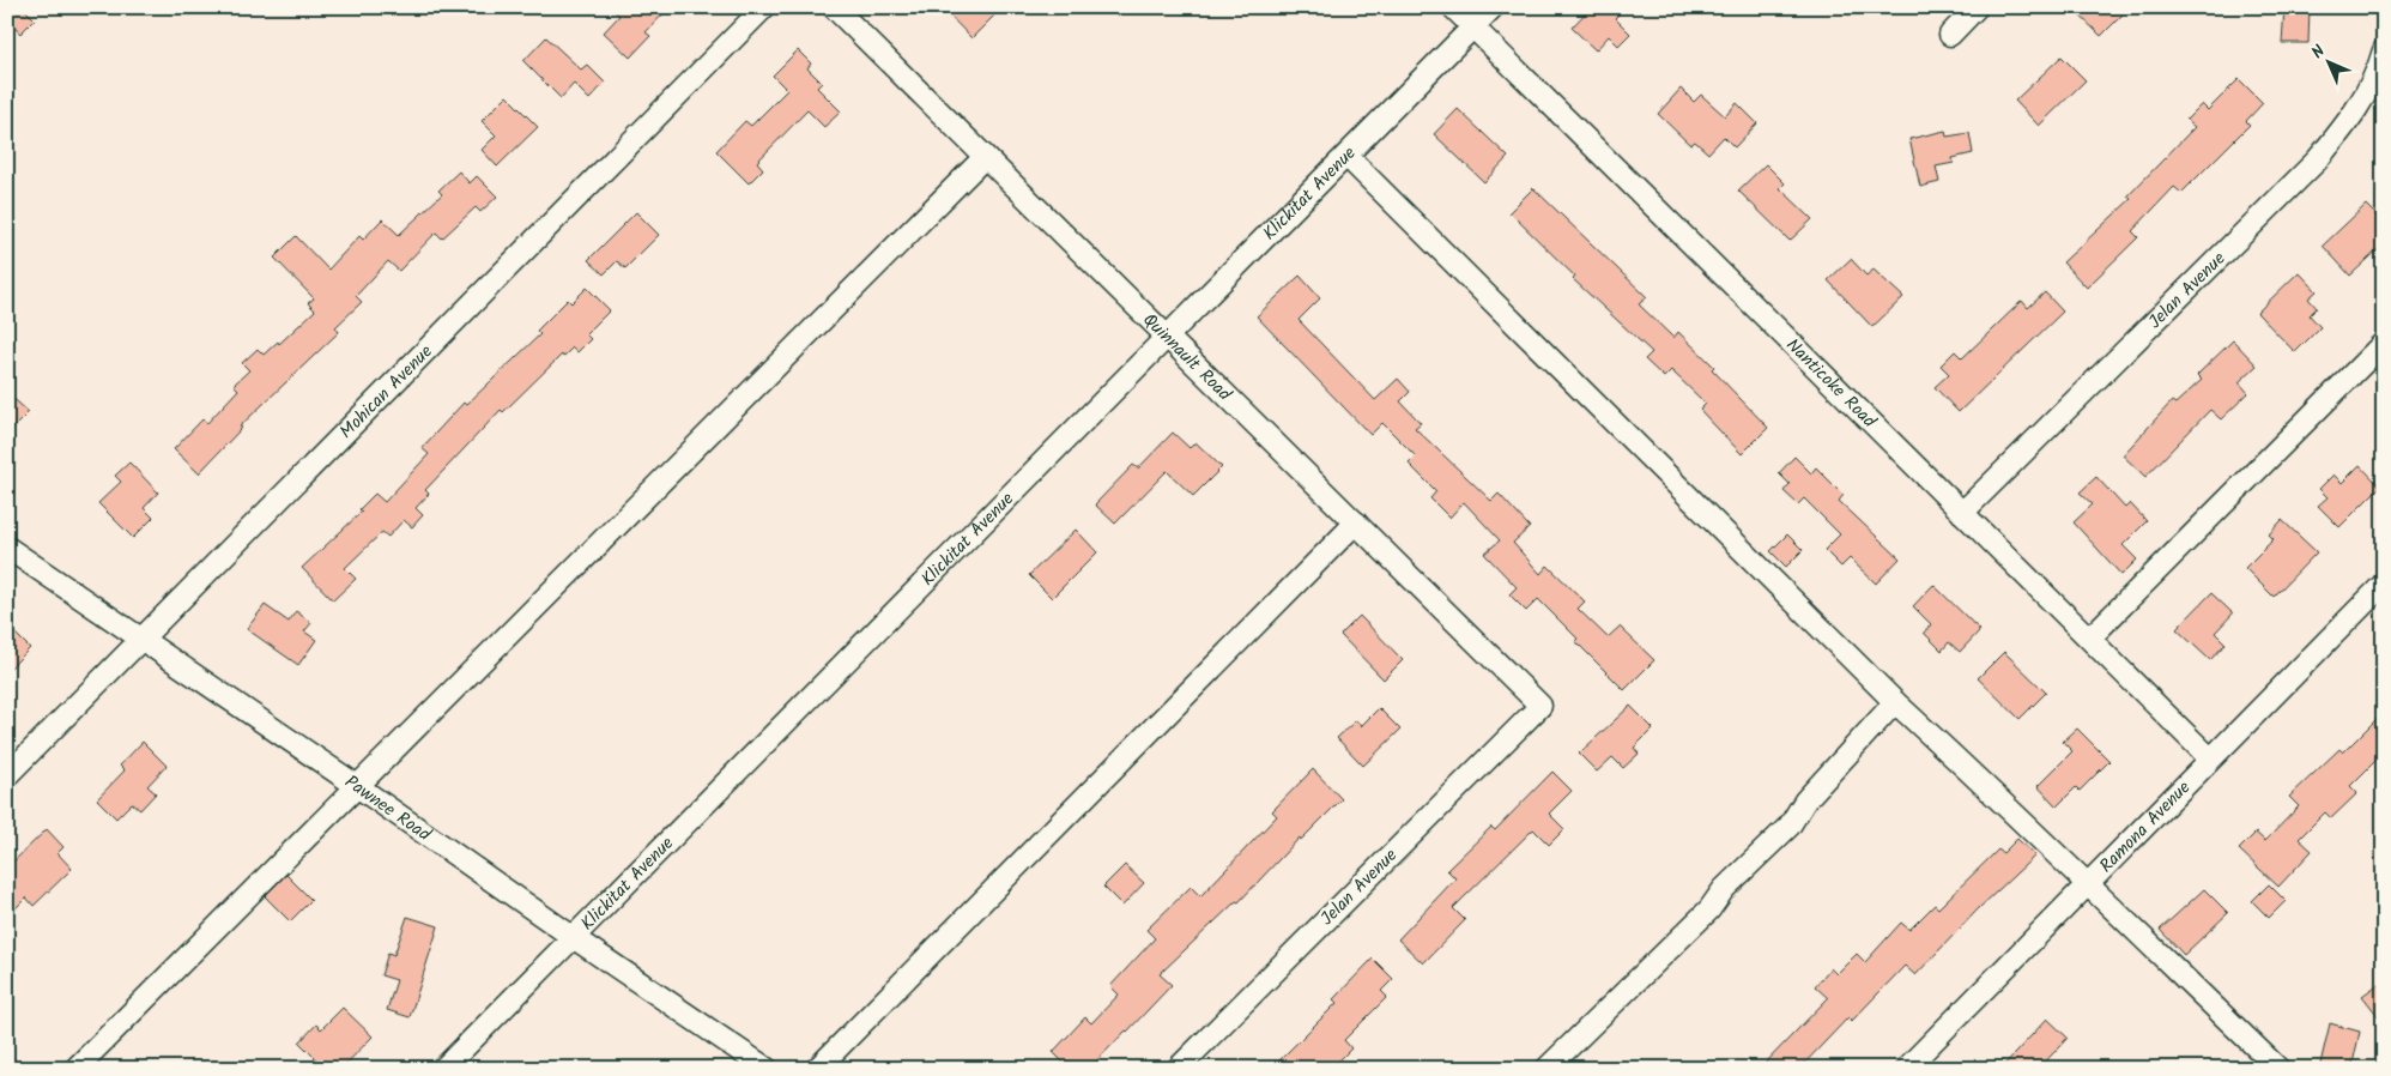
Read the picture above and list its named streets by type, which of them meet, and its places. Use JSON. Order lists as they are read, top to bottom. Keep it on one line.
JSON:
{"streets":{"street":["Klickitat Avenue","Jelan Avenue","Quinnault Road","Nanticoke Road","Mohican Avenue","Pawnee Road","Ramona Avenue"]},"crossings":[["Klickitat Avenue","Quinnault Road"],["Klickitat Avenue","Nanticoke Road"],["Klickitat Avenue","Pawnee Road"],["Jelan Avenue","Quinnault Road"],["Jelan Avenue","Nanticoke Road"],["Nanticoke Road","Ramona Avenue"],["Mohican Avenue","Pawnee Road"]],"north":"top left"}
